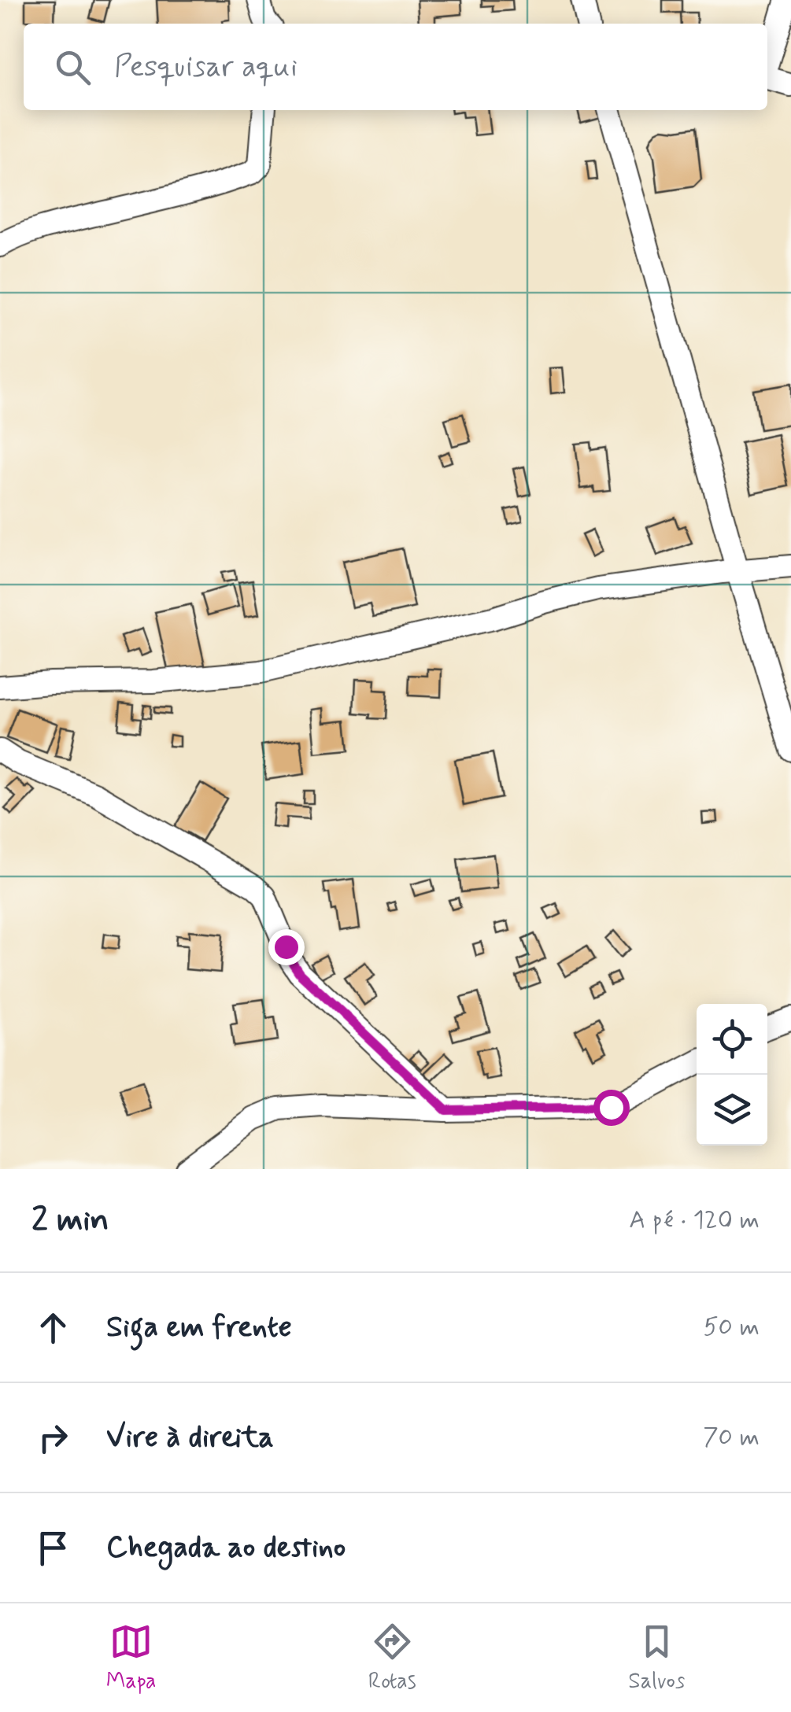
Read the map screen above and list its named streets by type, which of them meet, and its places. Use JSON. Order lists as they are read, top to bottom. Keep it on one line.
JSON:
{"page":{"search":"Pesquisar aqui","heading":["2 min","A pé · 120 m"],"list":[["Siga em frente","50 m"],["Vire à direita","70 m"],"Chegada ao destino"],"nav":["Mapa","Rotas","Salvos"]}}
